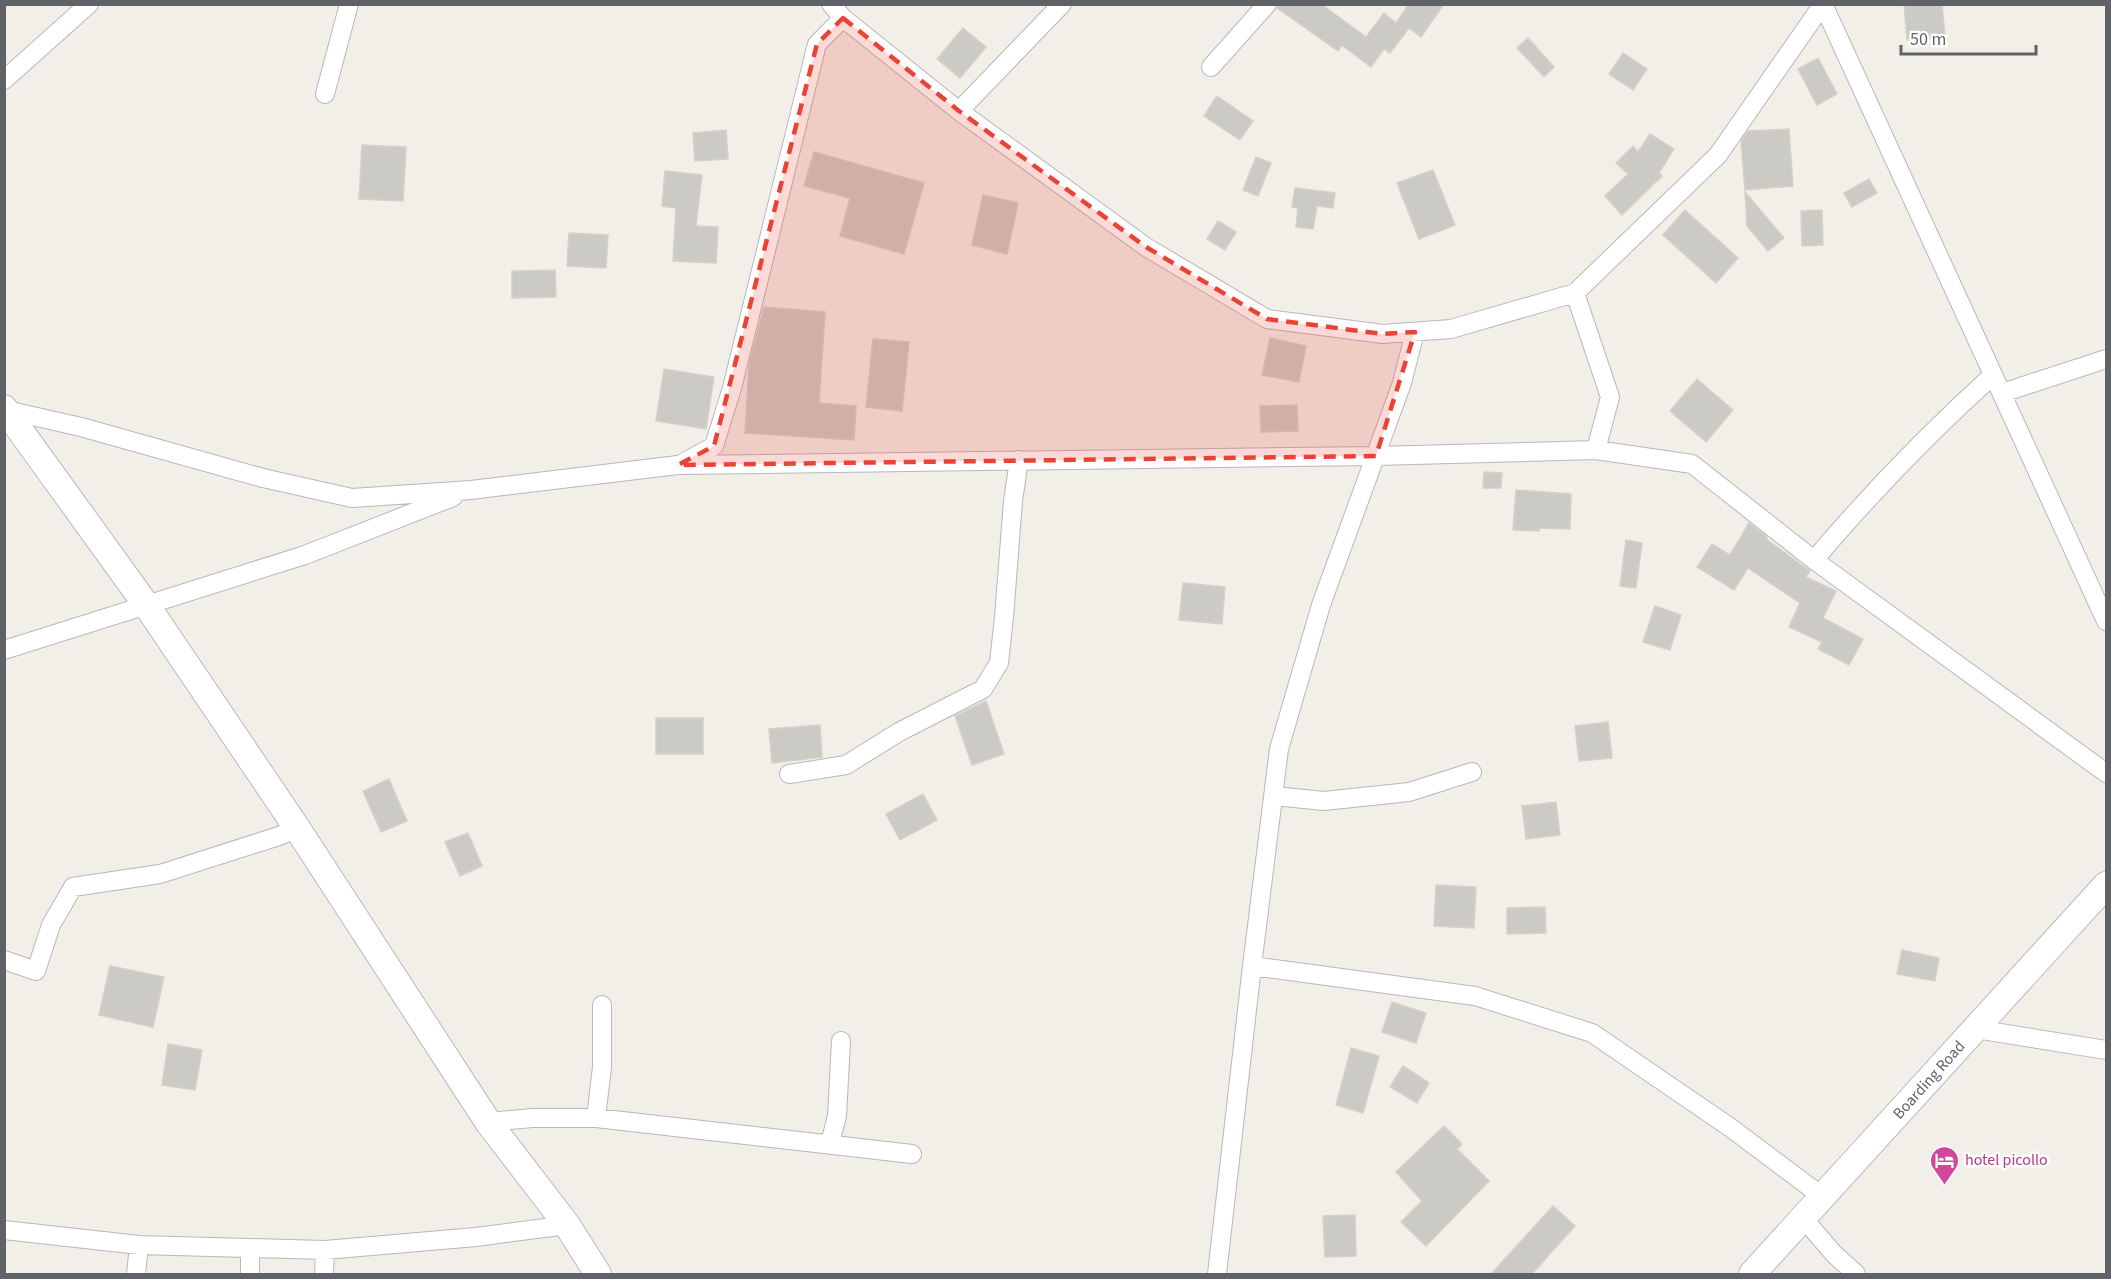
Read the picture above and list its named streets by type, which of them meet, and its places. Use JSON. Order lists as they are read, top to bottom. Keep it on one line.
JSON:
{"streets":{"main road":["Boarding Road"]},"places":{"hotel":["hotel picollo"]},"scale_bar":"50 m"}
